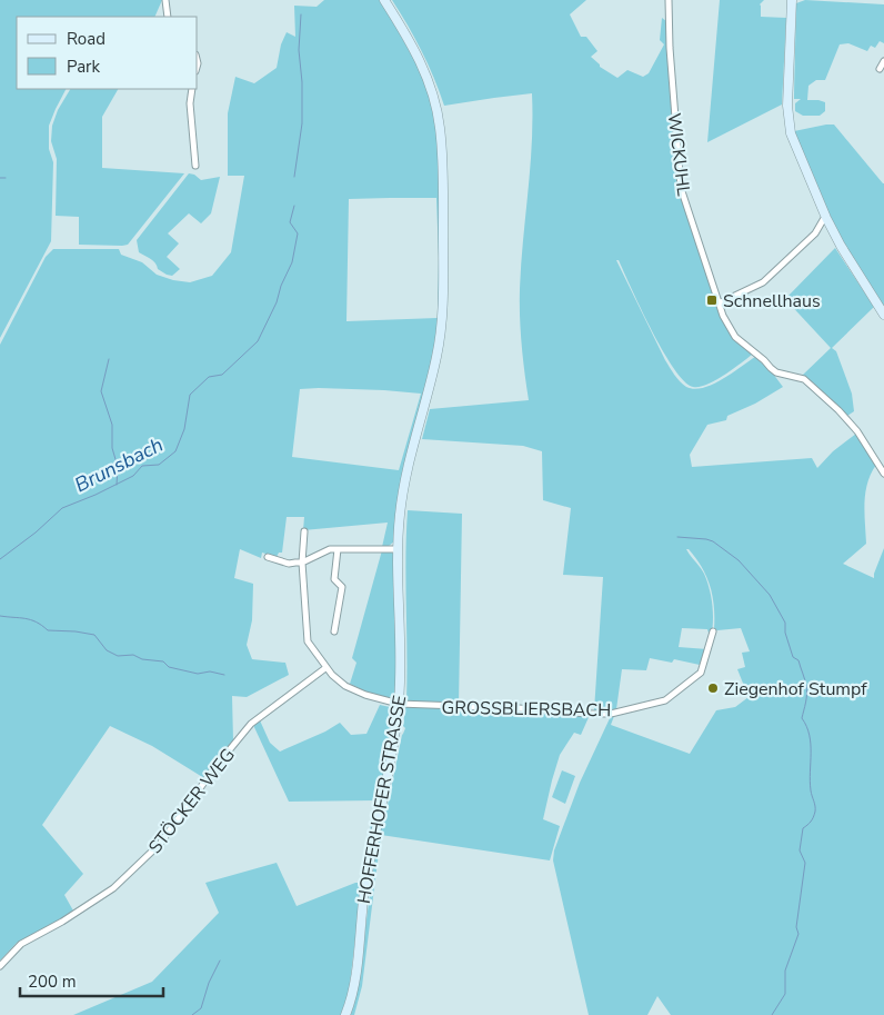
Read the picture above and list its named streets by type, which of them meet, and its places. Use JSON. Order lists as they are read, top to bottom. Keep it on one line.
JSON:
{"streets":{"street":["WICKUHL","GROSSBLIERSBACH","HOFFERHOFER STRASSE","STÖCKER WEG"]},"crossings":[["GROSSBLIERSBACH","HOFFERHOFER STRASSE"],["GROSSBLIERSBACH","STÖCKER WEG"]],"water":["Brunsbach"],"places":{"transit":["Schnellhaus"],"other":["Ziegenhof Stumpf"]},"legend":["Road","Park"],"scale_bar":"200 m"}
